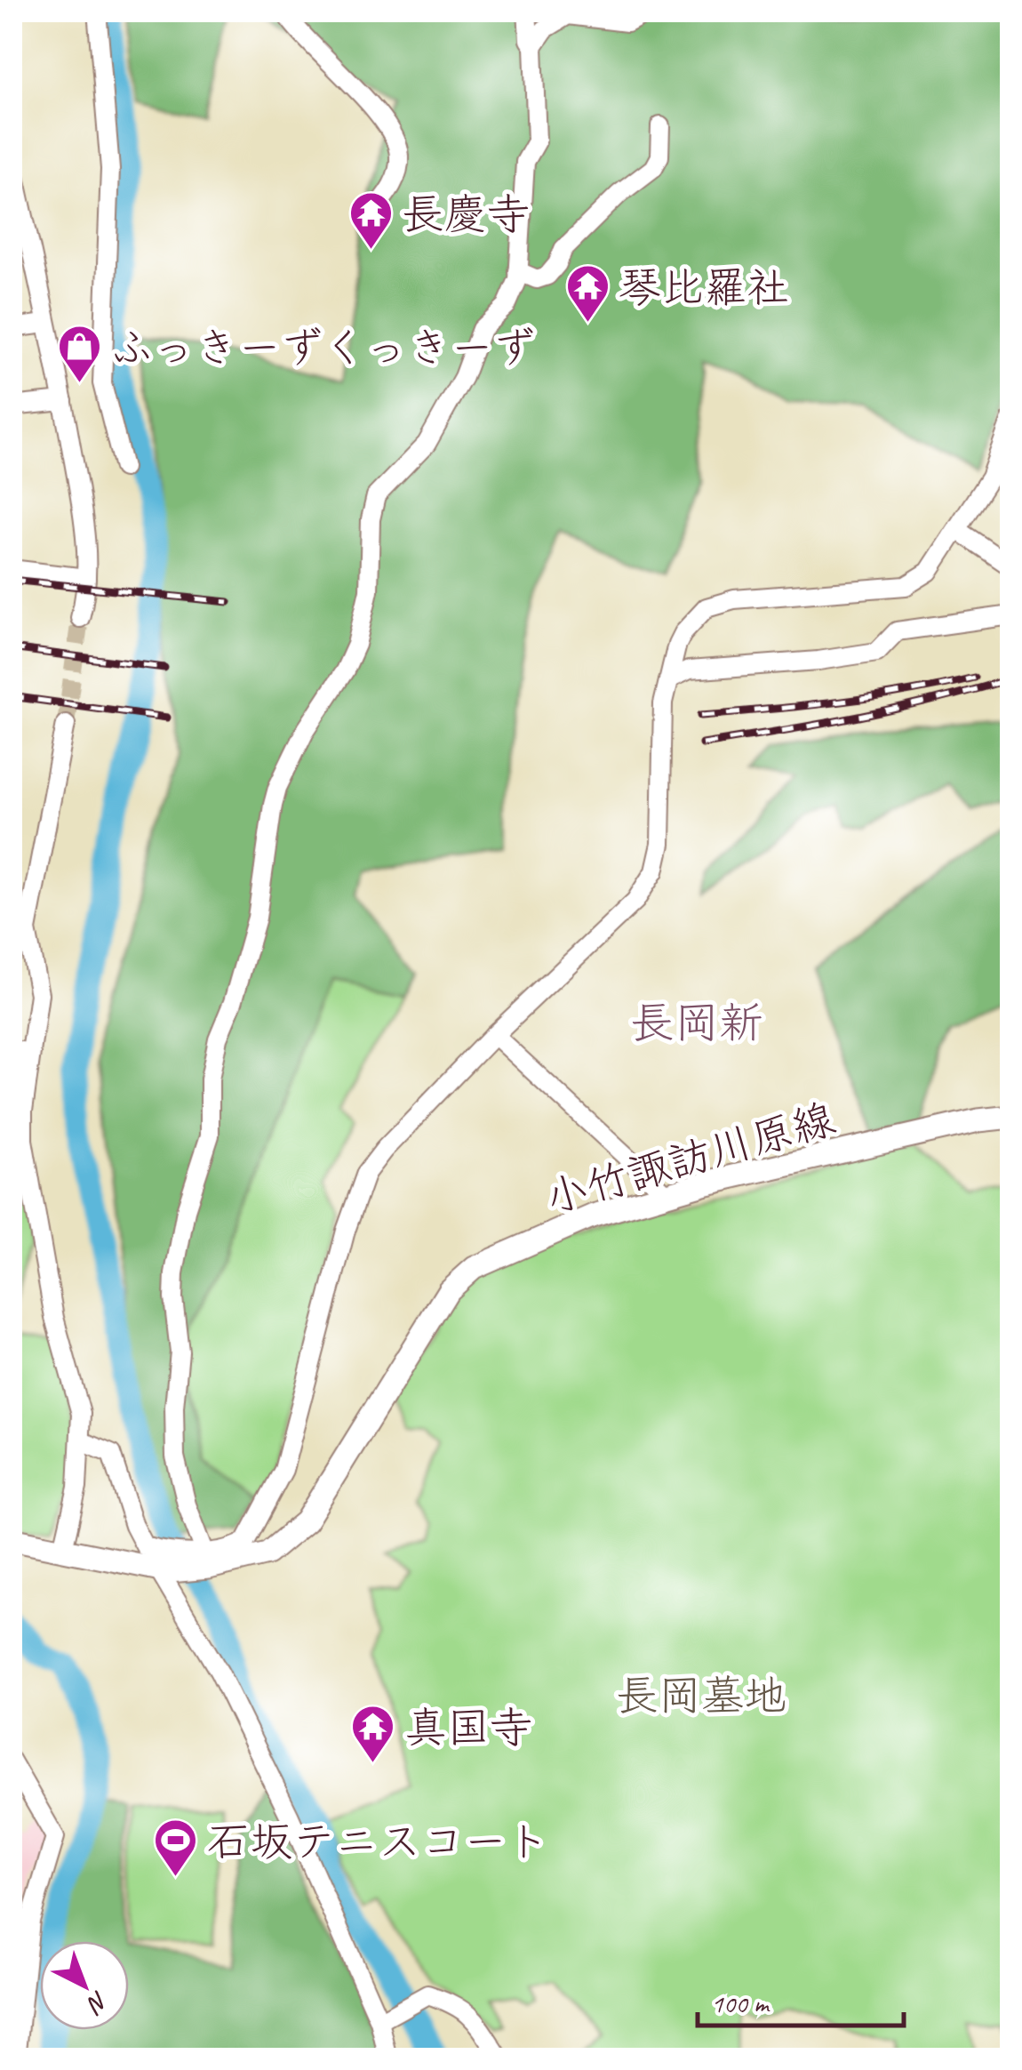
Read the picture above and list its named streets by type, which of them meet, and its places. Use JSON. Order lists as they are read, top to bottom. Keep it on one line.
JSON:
{"streets":{"main road":["小竹諏訪川原線"]},"districts":["長岡新"],"parks":["長岡墓地"],"places":{"temple":["長慶寺","琴比羅社","真国寺"],"shop":["ふっきーずくっきーず"],"sports":["石坂テニスコート"]},"scale_bar":"100 m","north":"bottom right"}
